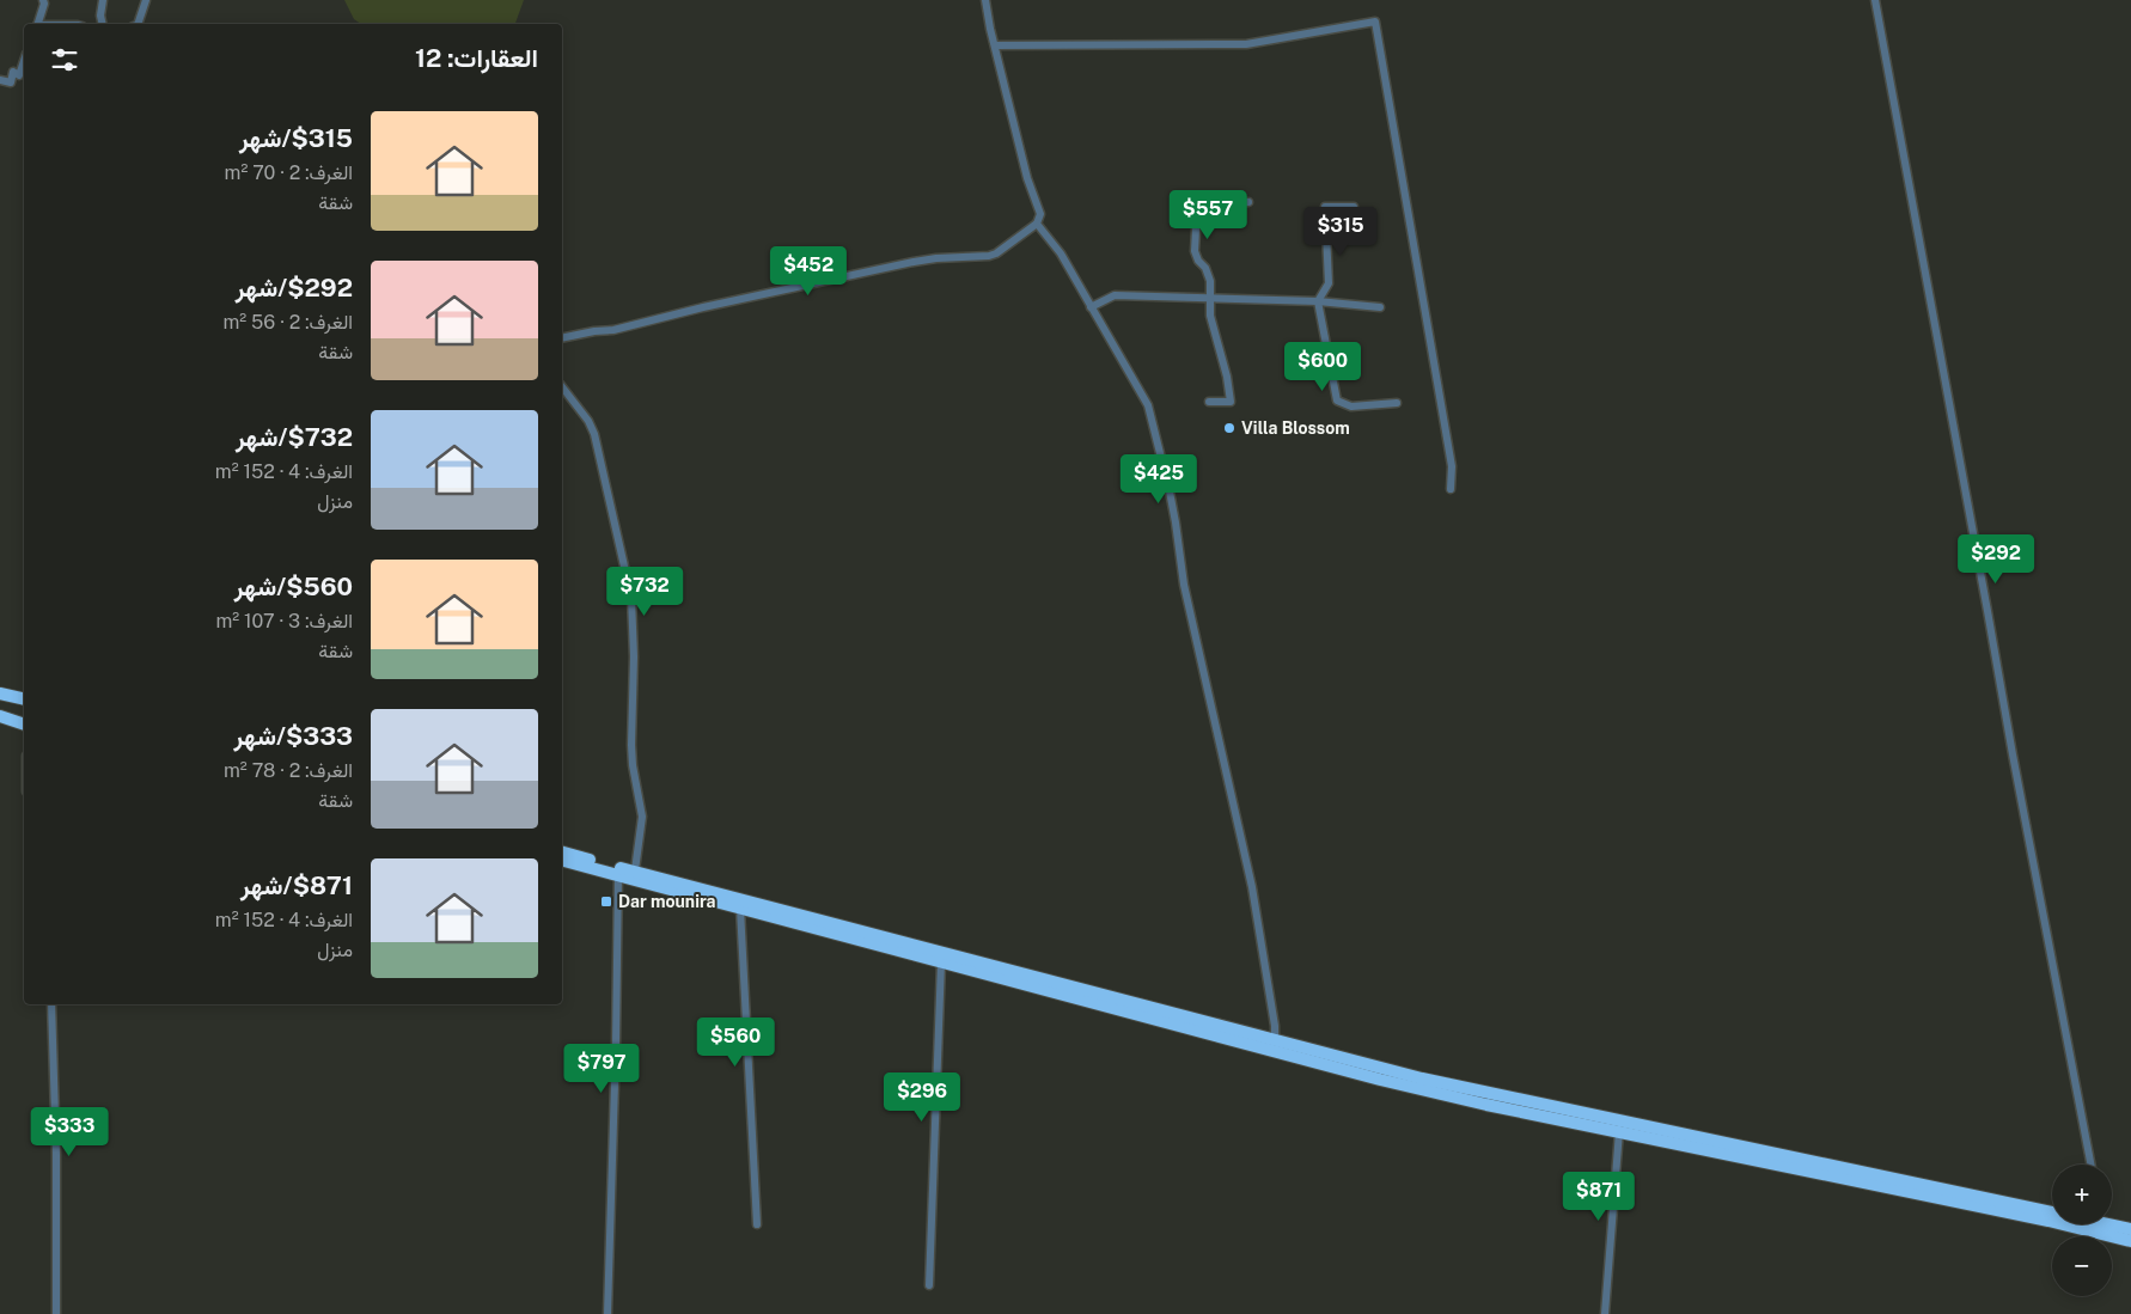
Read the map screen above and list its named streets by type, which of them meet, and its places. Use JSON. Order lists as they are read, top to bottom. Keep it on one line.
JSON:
{"places":{"other":["Villa Blossom"],"transit":["Dar mounira"]},"page":{"heading":"العقارات: 12","list":[{"name":"$315/شهر","note":"الغرف: 2 · 70 m² · شقة"},{"name":"$292/شهر","note":"الغرف: 2 · 56 m² · شقة"},{"name":"$732/شهر","note":"الغرف: 4 · 152 m² · منزل"},{"name":"$560/شهر","note":"الغرف: 3 · 107 m² · شقة"},{"name":"$333/شهر","note":"الغرف: 2 · 78 m² · شقة"},{"name":"$871/شهر","note":"الغرف: 4 · 152 m² · منزل"}],"price":["$557","$315","$452","$600","$425","$292","$732","$560","$797","$296","$333","$871"],"map_buttons":["+","−"]}}
